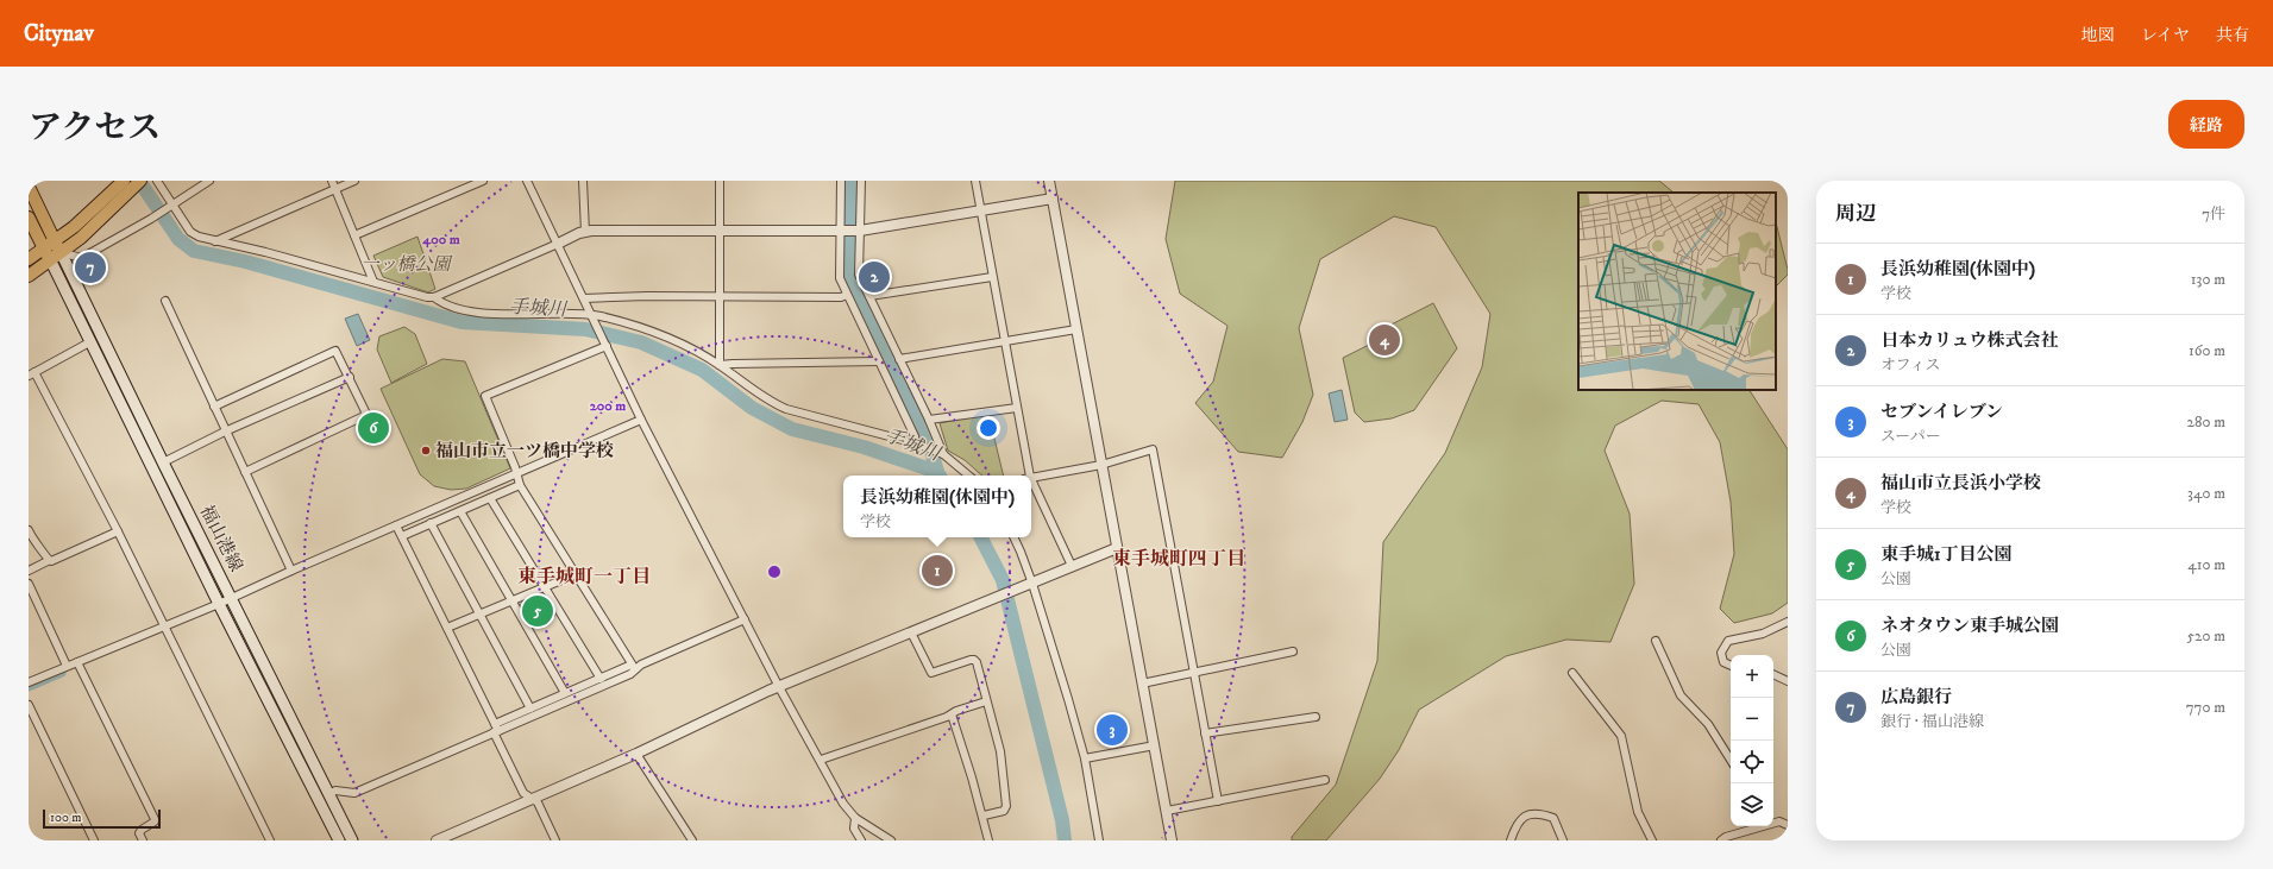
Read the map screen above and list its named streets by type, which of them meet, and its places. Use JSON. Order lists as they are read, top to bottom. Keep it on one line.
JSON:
{"streets":{"main road":["福山港線"]},"districts":["東手城町四丁目","東手城町一丁目"],"water":["手城川"],"parks":["一ッ橋公園"],"places":["福山市立一ツ橋中学校"],"scale_bar":"100 m","page":{"header":"Citynav","nav":["地図","レイヤ","共有"],"title":"アクセス","buttons":"経路","heading":["周辺","7件"],"list":[{"mark":"1","name":"長浜幼稚園(休園中)","note":"学校","value":"130 m"},{"mark":"2","name":"日本カリュウ株式会社","note":"オフィス","value":"160 m"},{"mark":"3","name":"セブンイレブン","note":"スーパー","value":"280 m"},{"mark":"4","name":"福山市立長浜小学校","note":"学校","value":"340 m"},{"mark":"5","name":"東手城1丁目公園","note":"公園","value":"410 m"},{"mark":"6","name":"ネオタウン東手城公園","note":"公園","value":"520 m"},{"mark":"7","name":"広島銀行","note":"銀行 · 福山港線","value":"770 m"}],"pins":["7","2","4","6","1","5","3"],"popup":["長浜幼稚園(休園中)","学校"],"map_buttons":["+","−"],"scale":"100 m"},"rings":["400 m","200 m"]}
